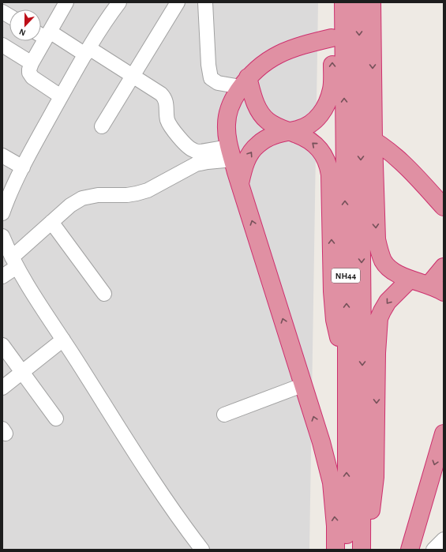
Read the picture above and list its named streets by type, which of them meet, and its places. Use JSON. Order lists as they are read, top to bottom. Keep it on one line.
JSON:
{"streets":{"highway":["NH44"]},"north":"bottom"}
